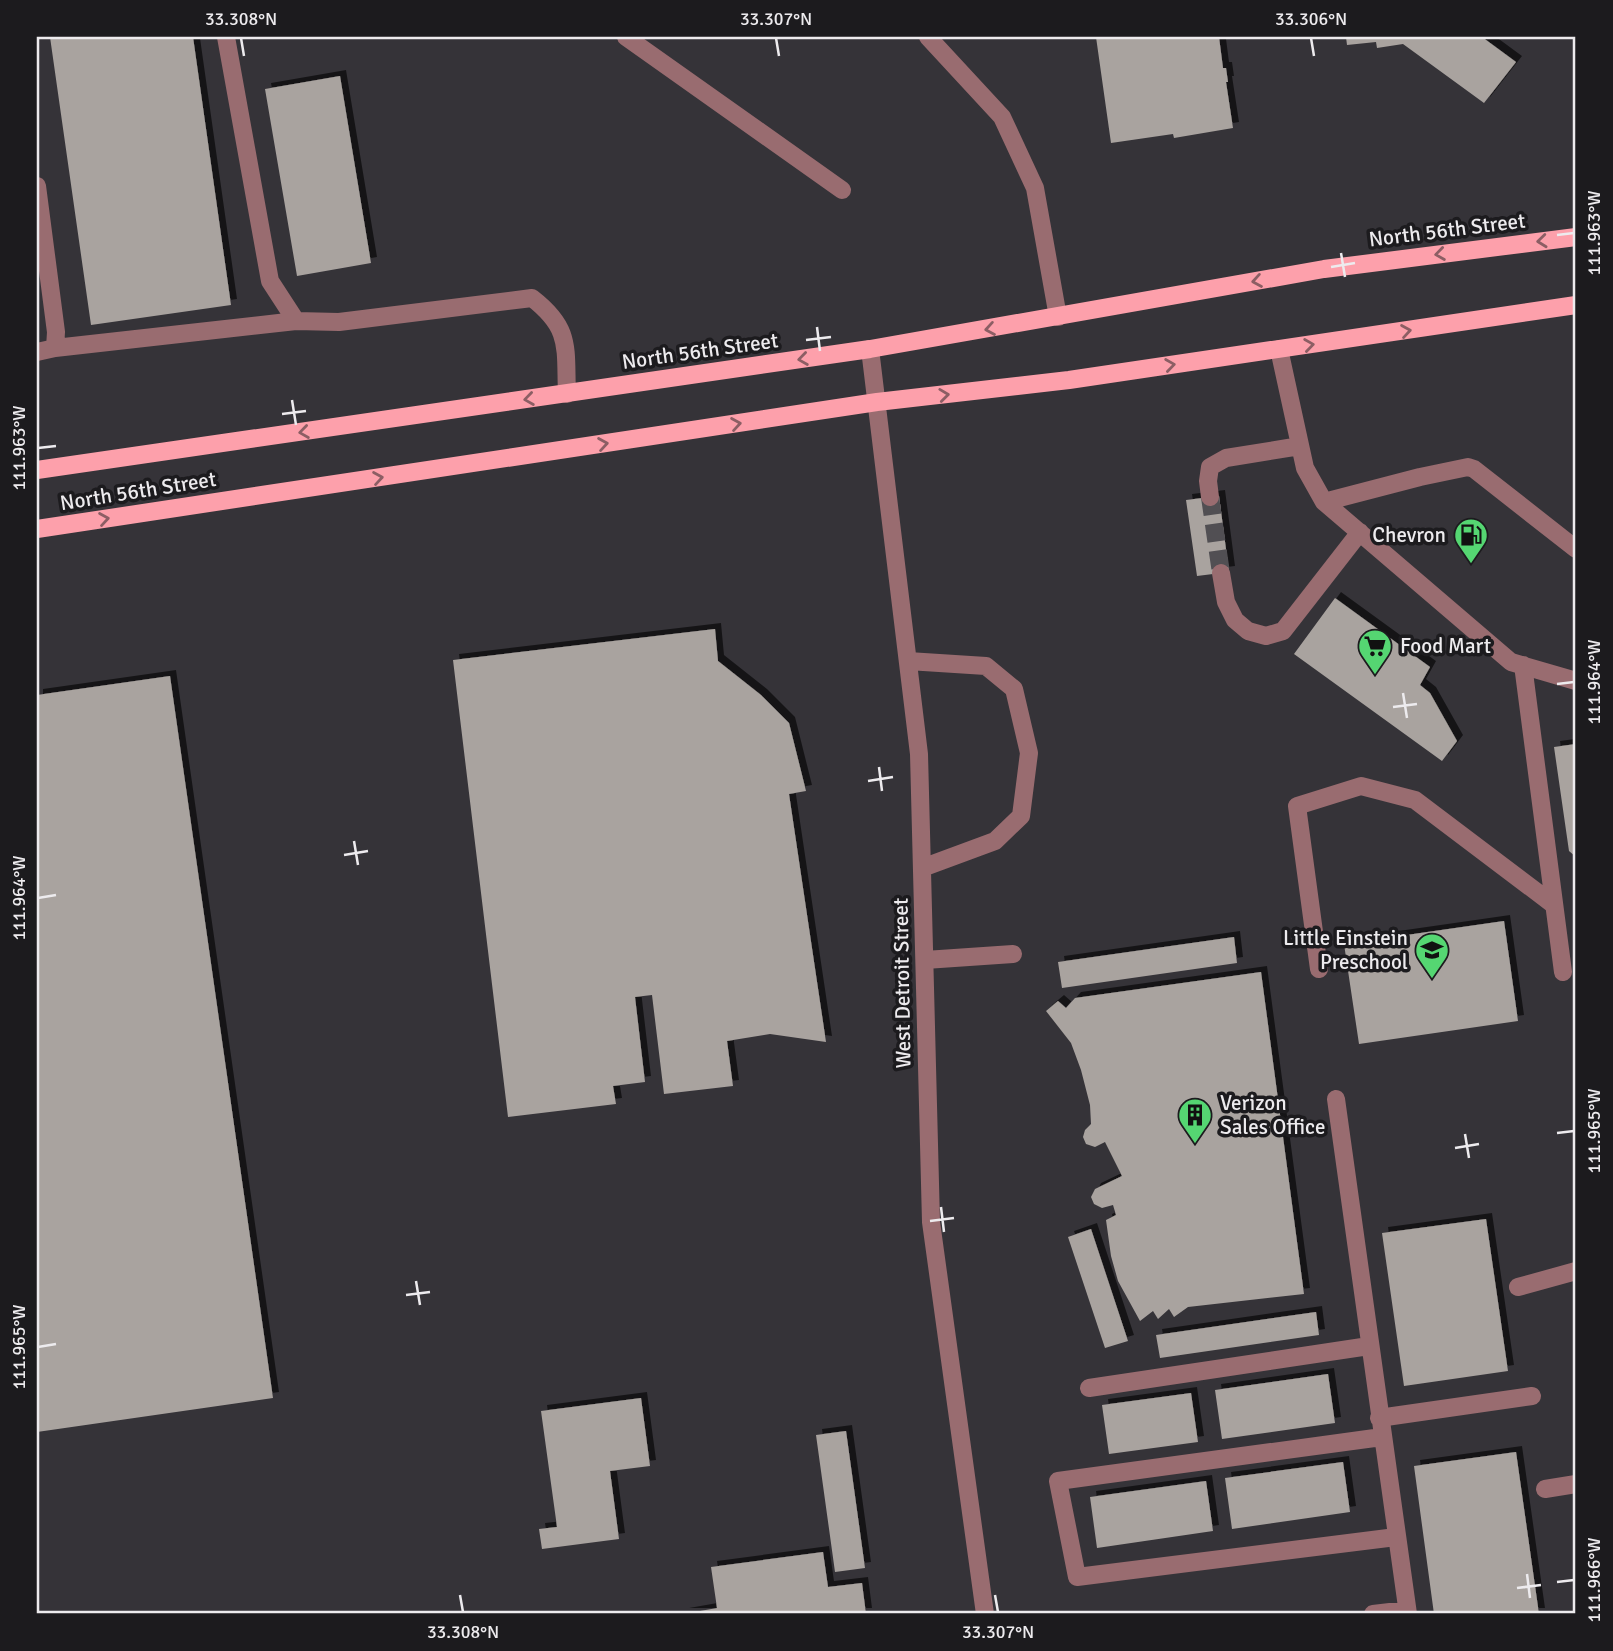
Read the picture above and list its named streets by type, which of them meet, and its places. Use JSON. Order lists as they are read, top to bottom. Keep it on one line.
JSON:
{"streets":{"main road":["North 56th Street"],"street":["West Detroit Street"]},"crossings":[["North 56th Street","West Detroit Street"]],"places":{"fuel station":["Chevron"],"supermarket":["Food Mart"],"school or university":["Little Einstein Preschool"],"building":["Verizon Sales Office"]},"coordinates":["33.308°N","33.307°N","33.306°N","111.963°W","111.964°W","111.965°W","111.966°W"]}
